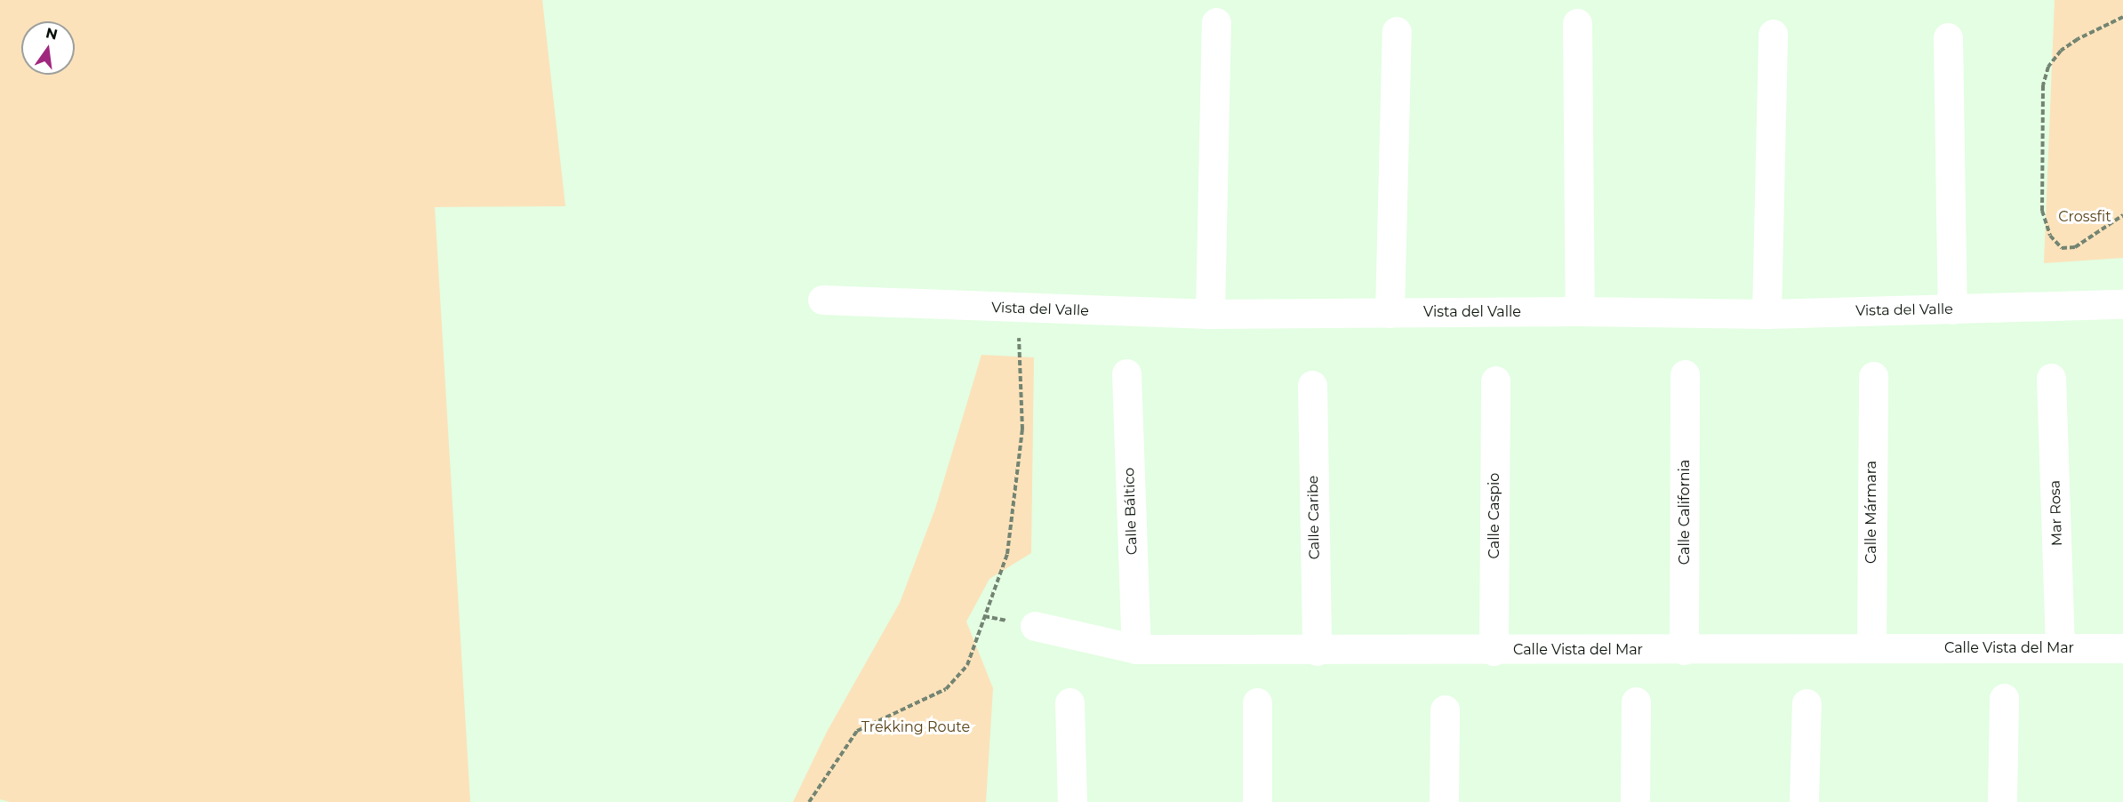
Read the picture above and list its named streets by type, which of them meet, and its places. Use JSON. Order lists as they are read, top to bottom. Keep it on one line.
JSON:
{"streets":{"street":["Vista del Valle","Calle Báltico","Calle California","Calle Mármara","Mar Rosa","Calle Caspio","Calle Caribe","Calle Vista del Mar"]},"crossings":[["Calle Báltico","Calle Vista del Mar"],["Calle California","Calle Vista del Mar"],["Calle Mármara","Calle Vista del Mar"],["Mar Rosa","Calle Vista del Mar"],["Calle Caspio","Calle Vista del Mar"],["Calle Caribe","Calle Vista del Mar"]],"parks":["Crossfit","Trekking Route"],"north":"top"}
